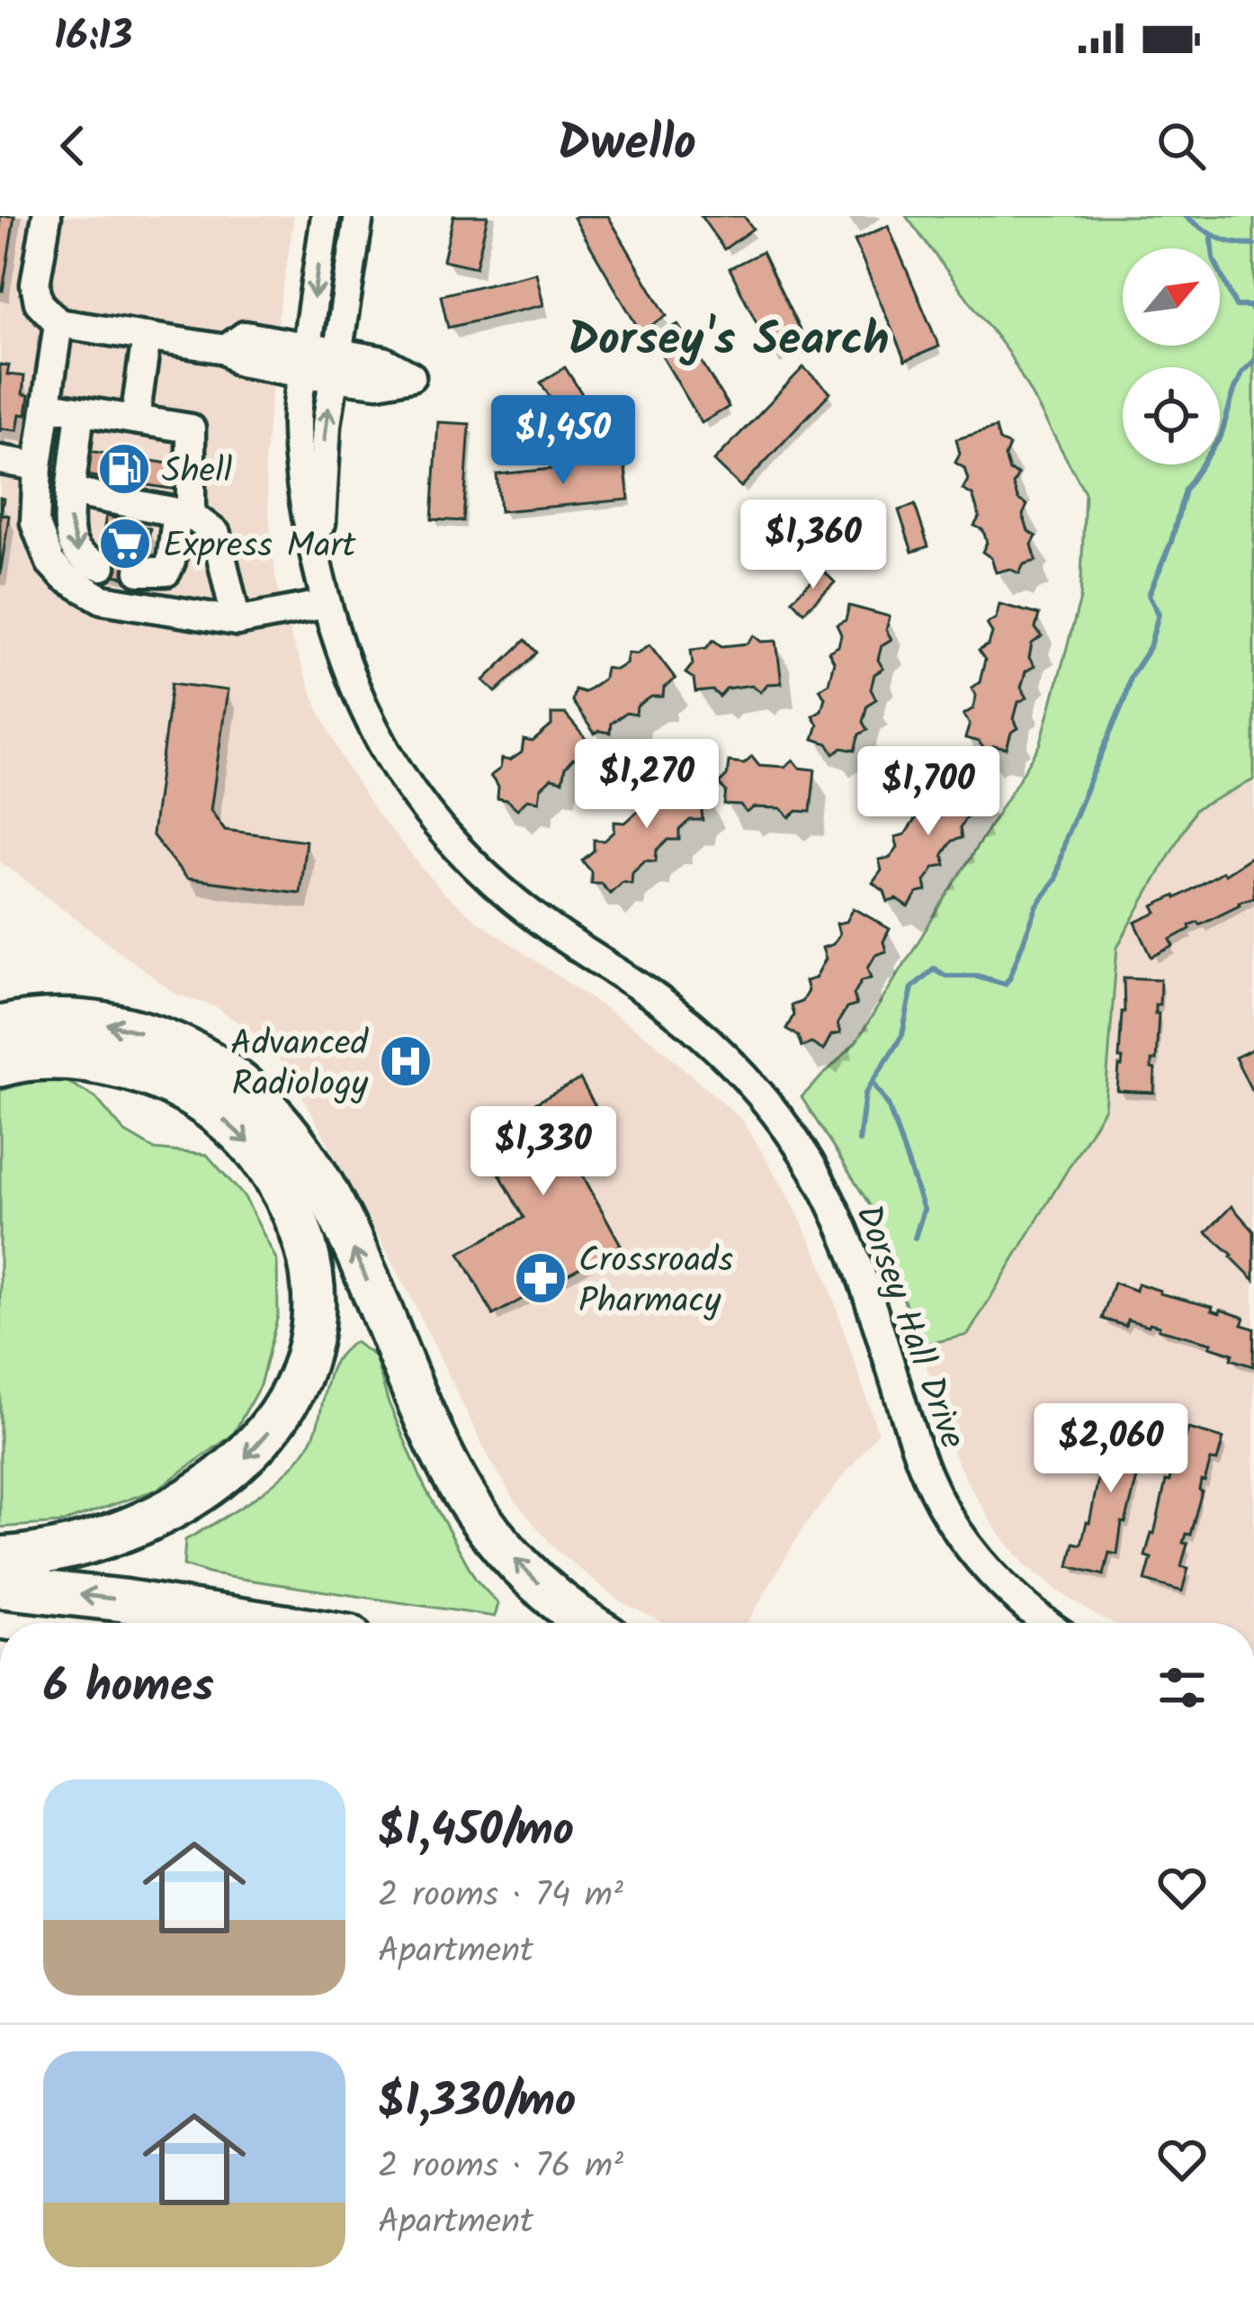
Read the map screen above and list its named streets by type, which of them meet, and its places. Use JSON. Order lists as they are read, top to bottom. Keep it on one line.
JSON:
{"streets":{"street":["Dorsey Hall Drive"]},"districts":["Dorsey's Search"],"places":{"fuel station":["Shell"],"supermarket":["Express Mart"],"hospital":["Advanced Radiology"],"pharmacy":["Crossroads Pharmacy"]},"north":"top right","page":{"status":"16:13","header":"Dwello","price":["$1,450","$1,360","$1,270","$1,700","$1,330","$2,060"],"heading":"6 homes","list":[{"name":"$1,450/mo","note":"2 rooms · 74 m² · Apartment"},{"name":"$1,330/mo","note":"2 rooms · 76 m² · Apartment"}]}}
